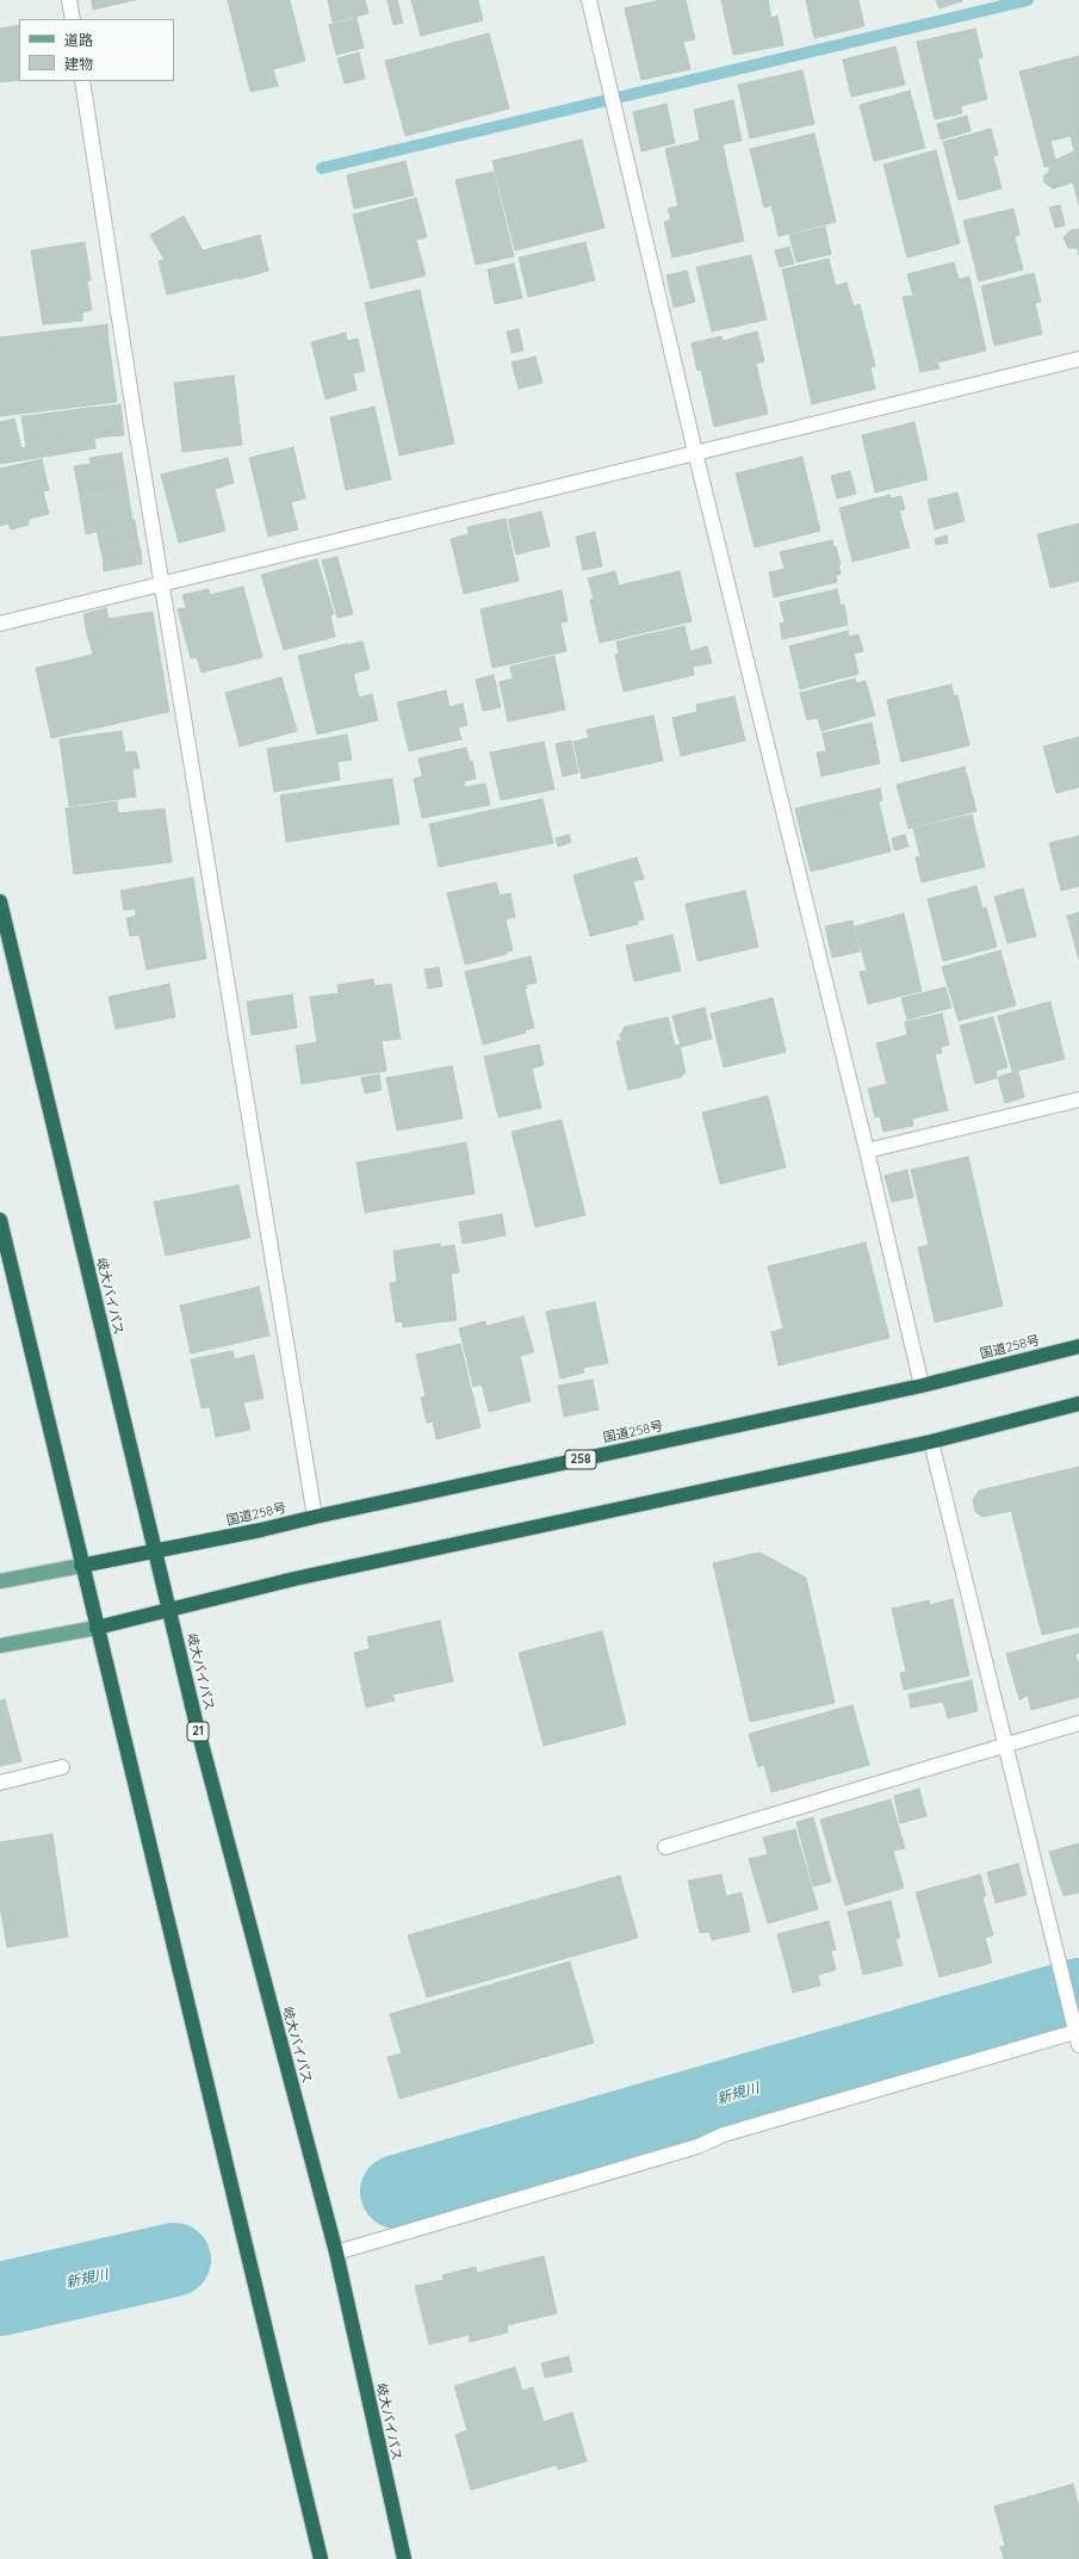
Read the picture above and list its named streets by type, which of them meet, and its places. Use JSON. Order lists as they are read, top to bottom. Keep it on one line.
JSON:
{"streets":{"highway":["岐大バイパス","国道258号","258","21"]},"crossings":[["岐大バイパス","国道258号"]],"water":["新規川"],"legend":["道路","建物"]}
